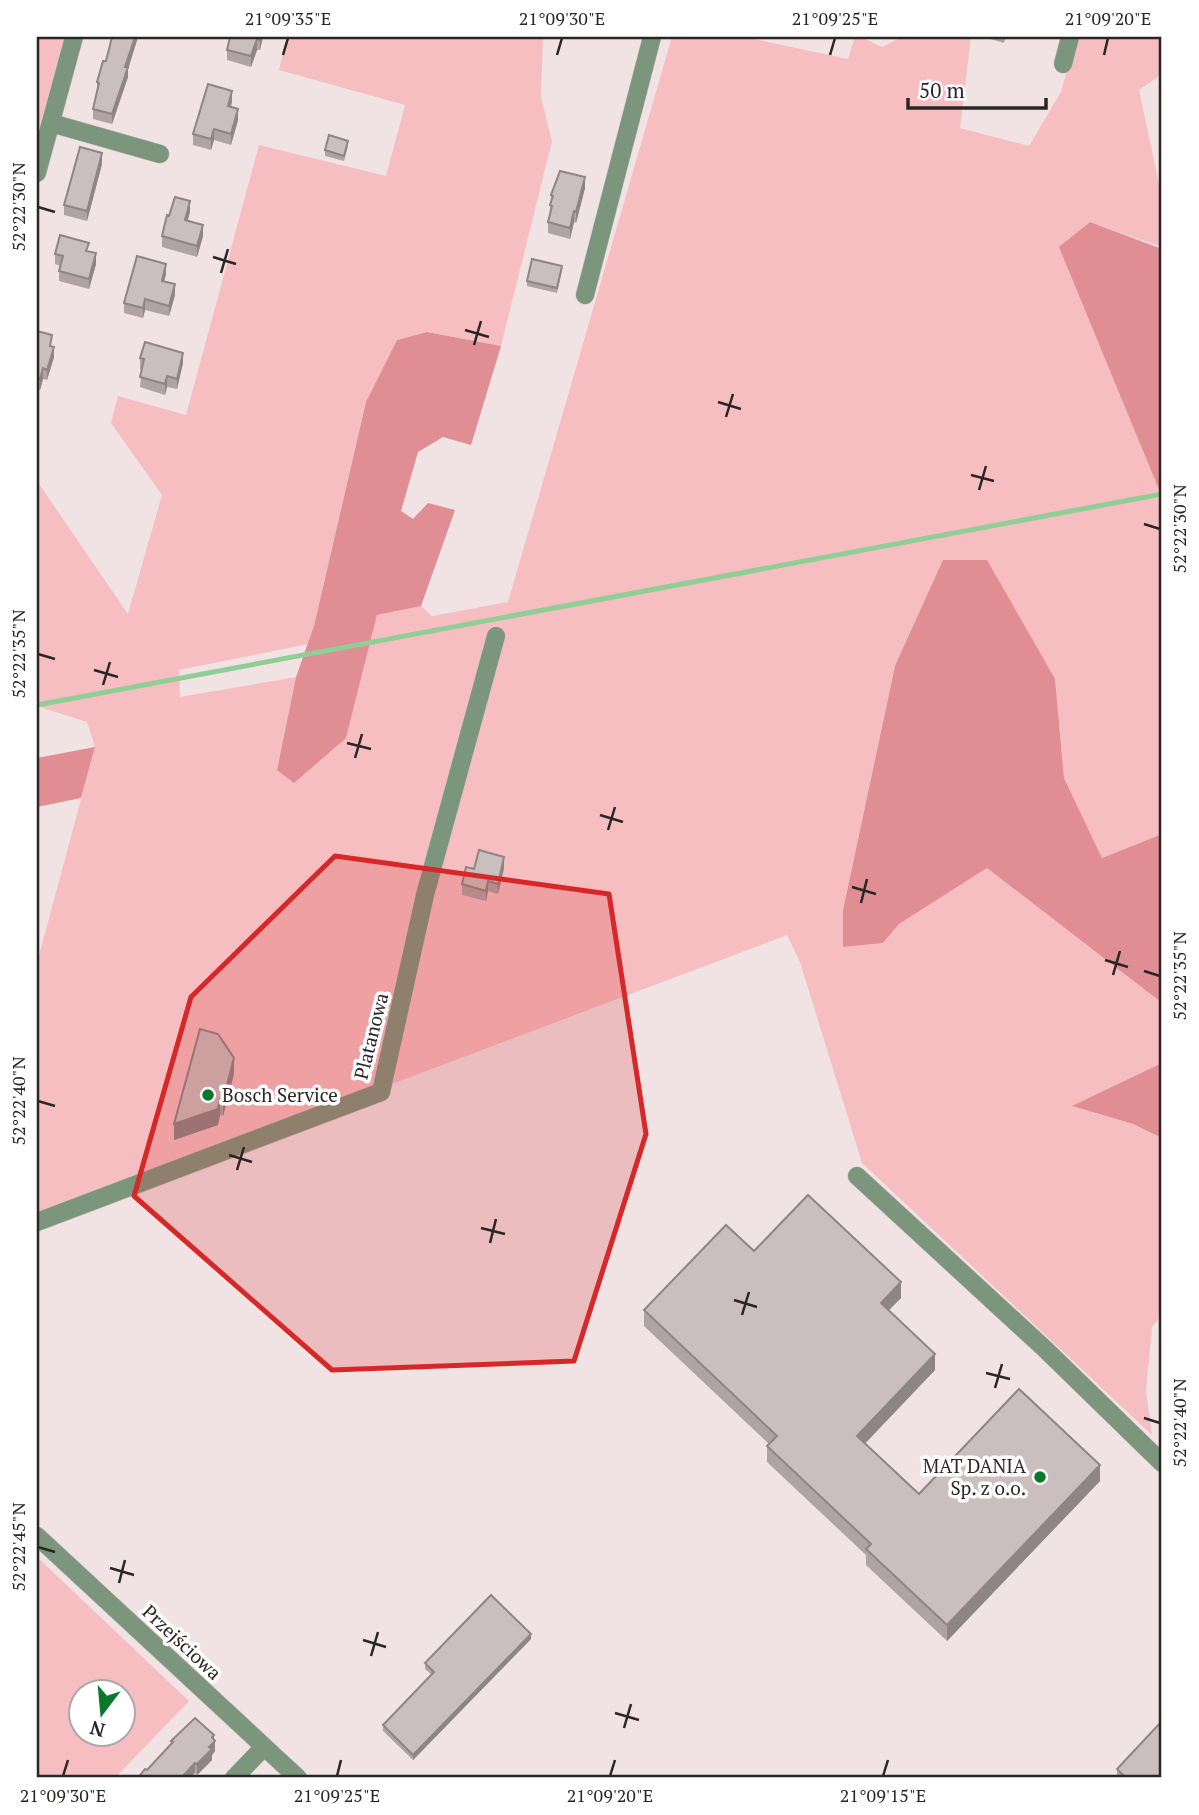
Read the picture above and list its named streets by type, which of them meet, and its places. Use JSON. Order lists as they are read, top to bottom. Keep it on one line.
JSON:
{"streets":{"street":["Platanowa","Przejściowa"]},"places":["Bosch Service","MAT DANIA Sp. z o.o."],"scale_bar":"50 m","north":"bottom","coordinates":["21°09'35\"E","21°09'30\"E","21°09'25\"E","21°09'20\"E","52°22'30\"N","52°22'35\"N","52°22'40\"N","52°22'45\"N","21°09'15\"E"]}
